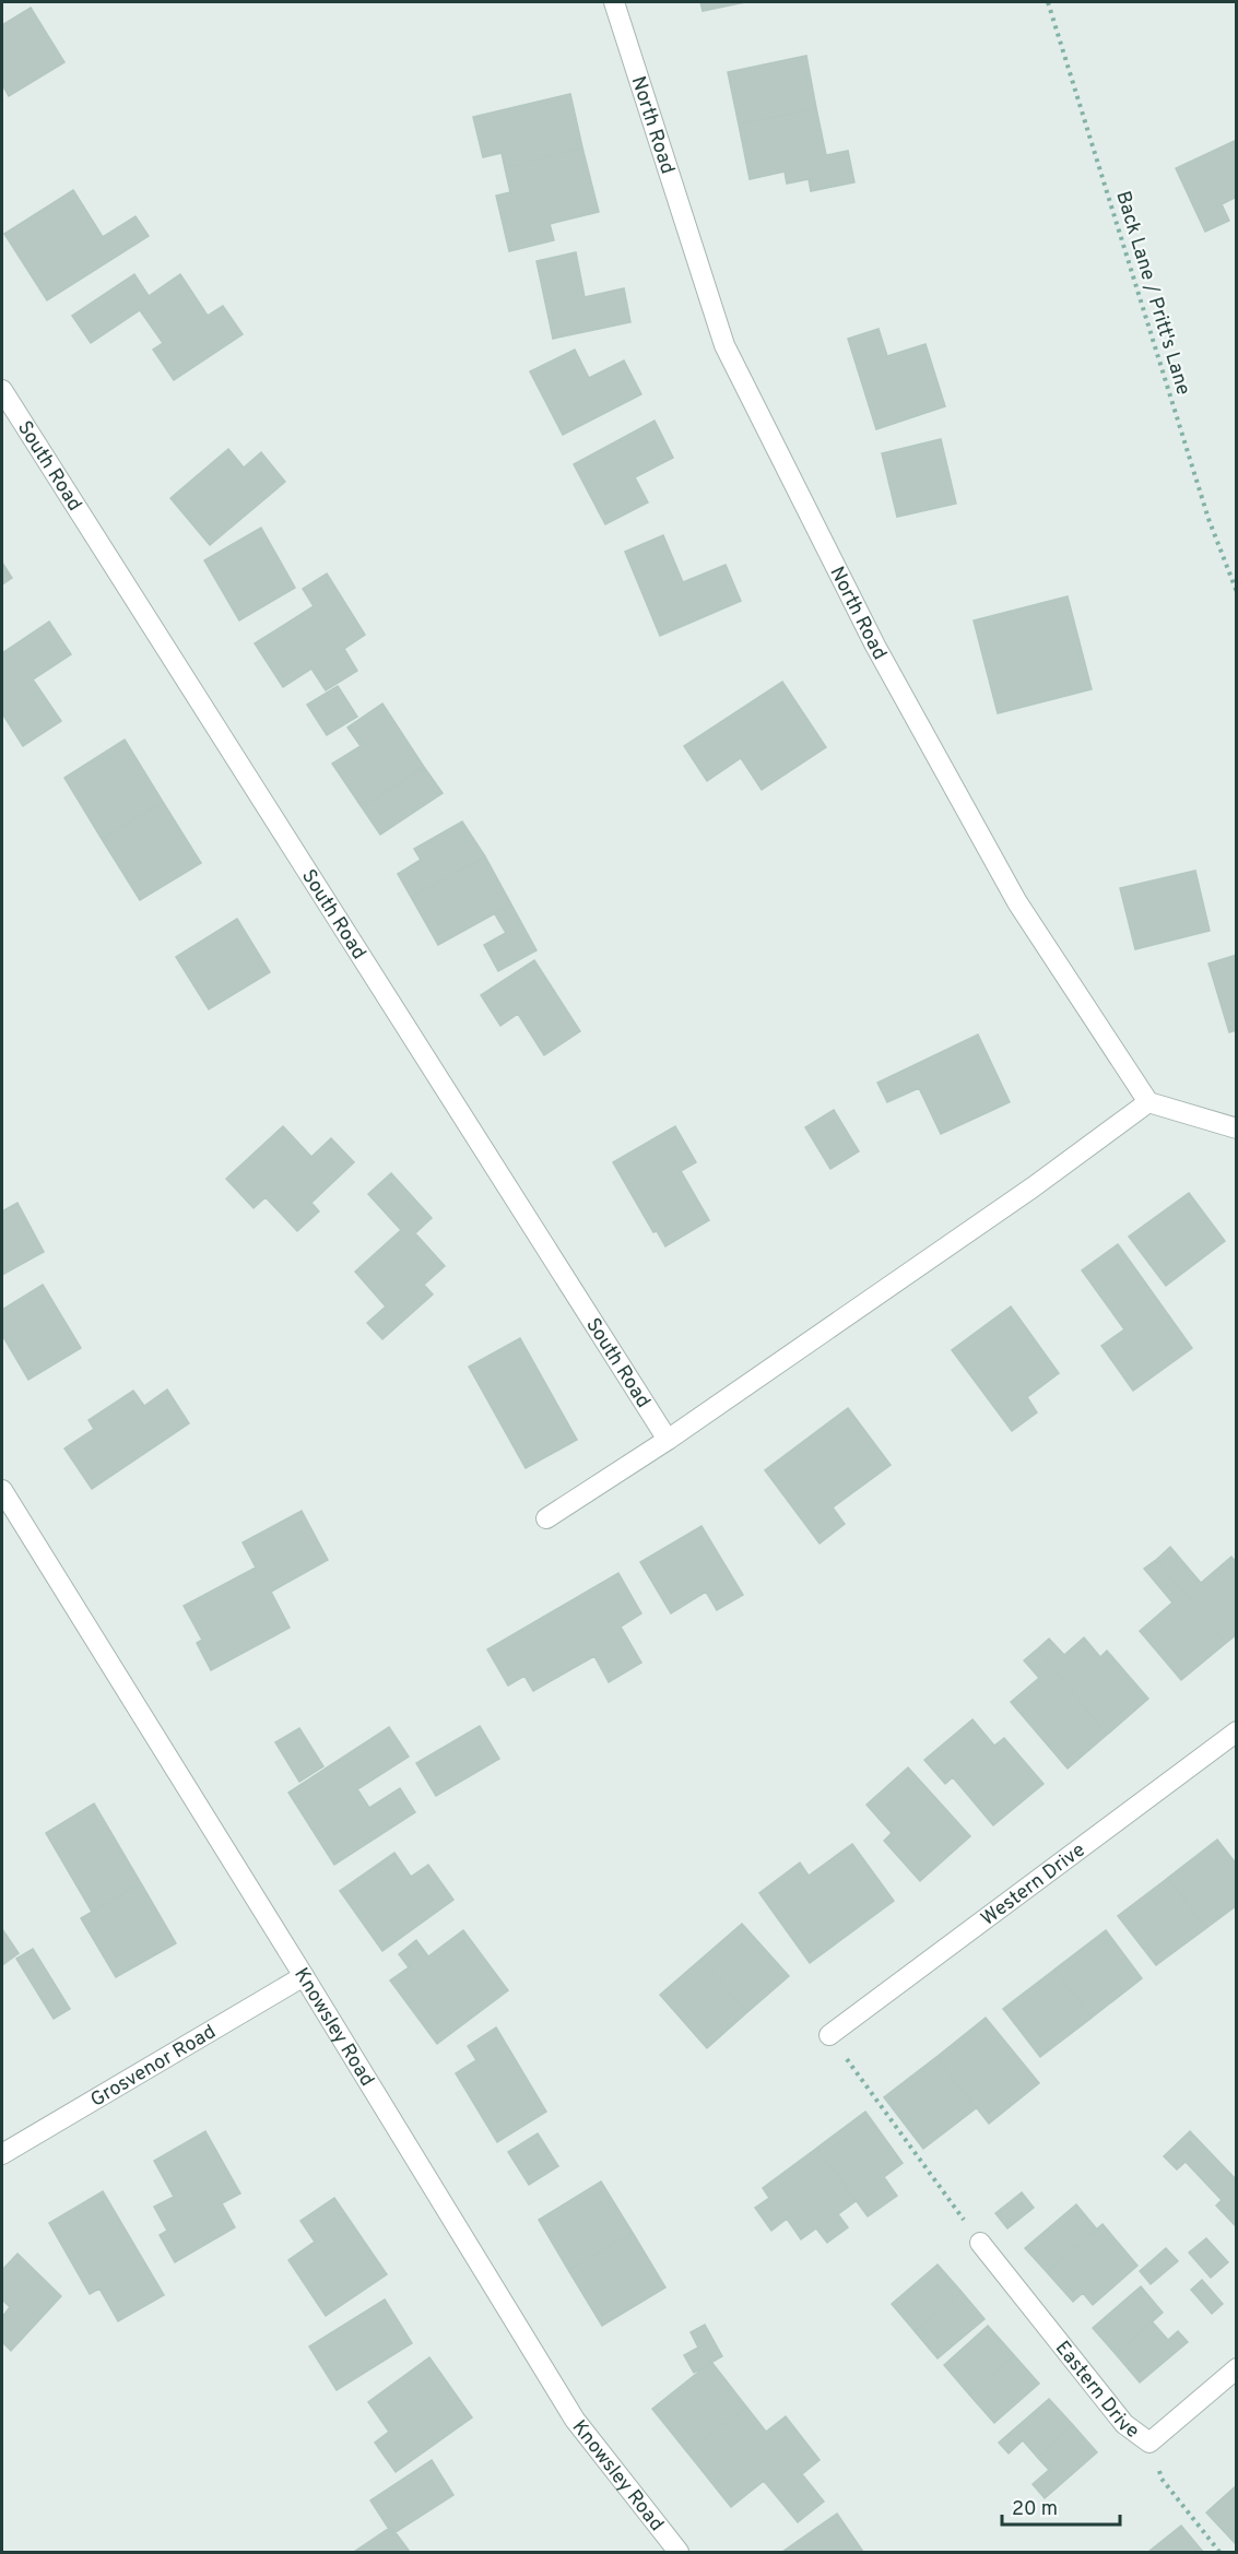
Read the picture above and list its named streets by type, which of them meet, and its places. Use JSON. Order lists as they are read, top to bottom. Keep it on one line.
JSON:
{"streets":{"street":["North Road","South Road","Western Drive","Knowsley Road","Grosvenor Road","Eastern Drive"],"path":["Back Lane / Pritt's Lane"]},"crossings":[["Knowsley Road","Grosvenor Road"]],"scale_bar":"20 m"}
